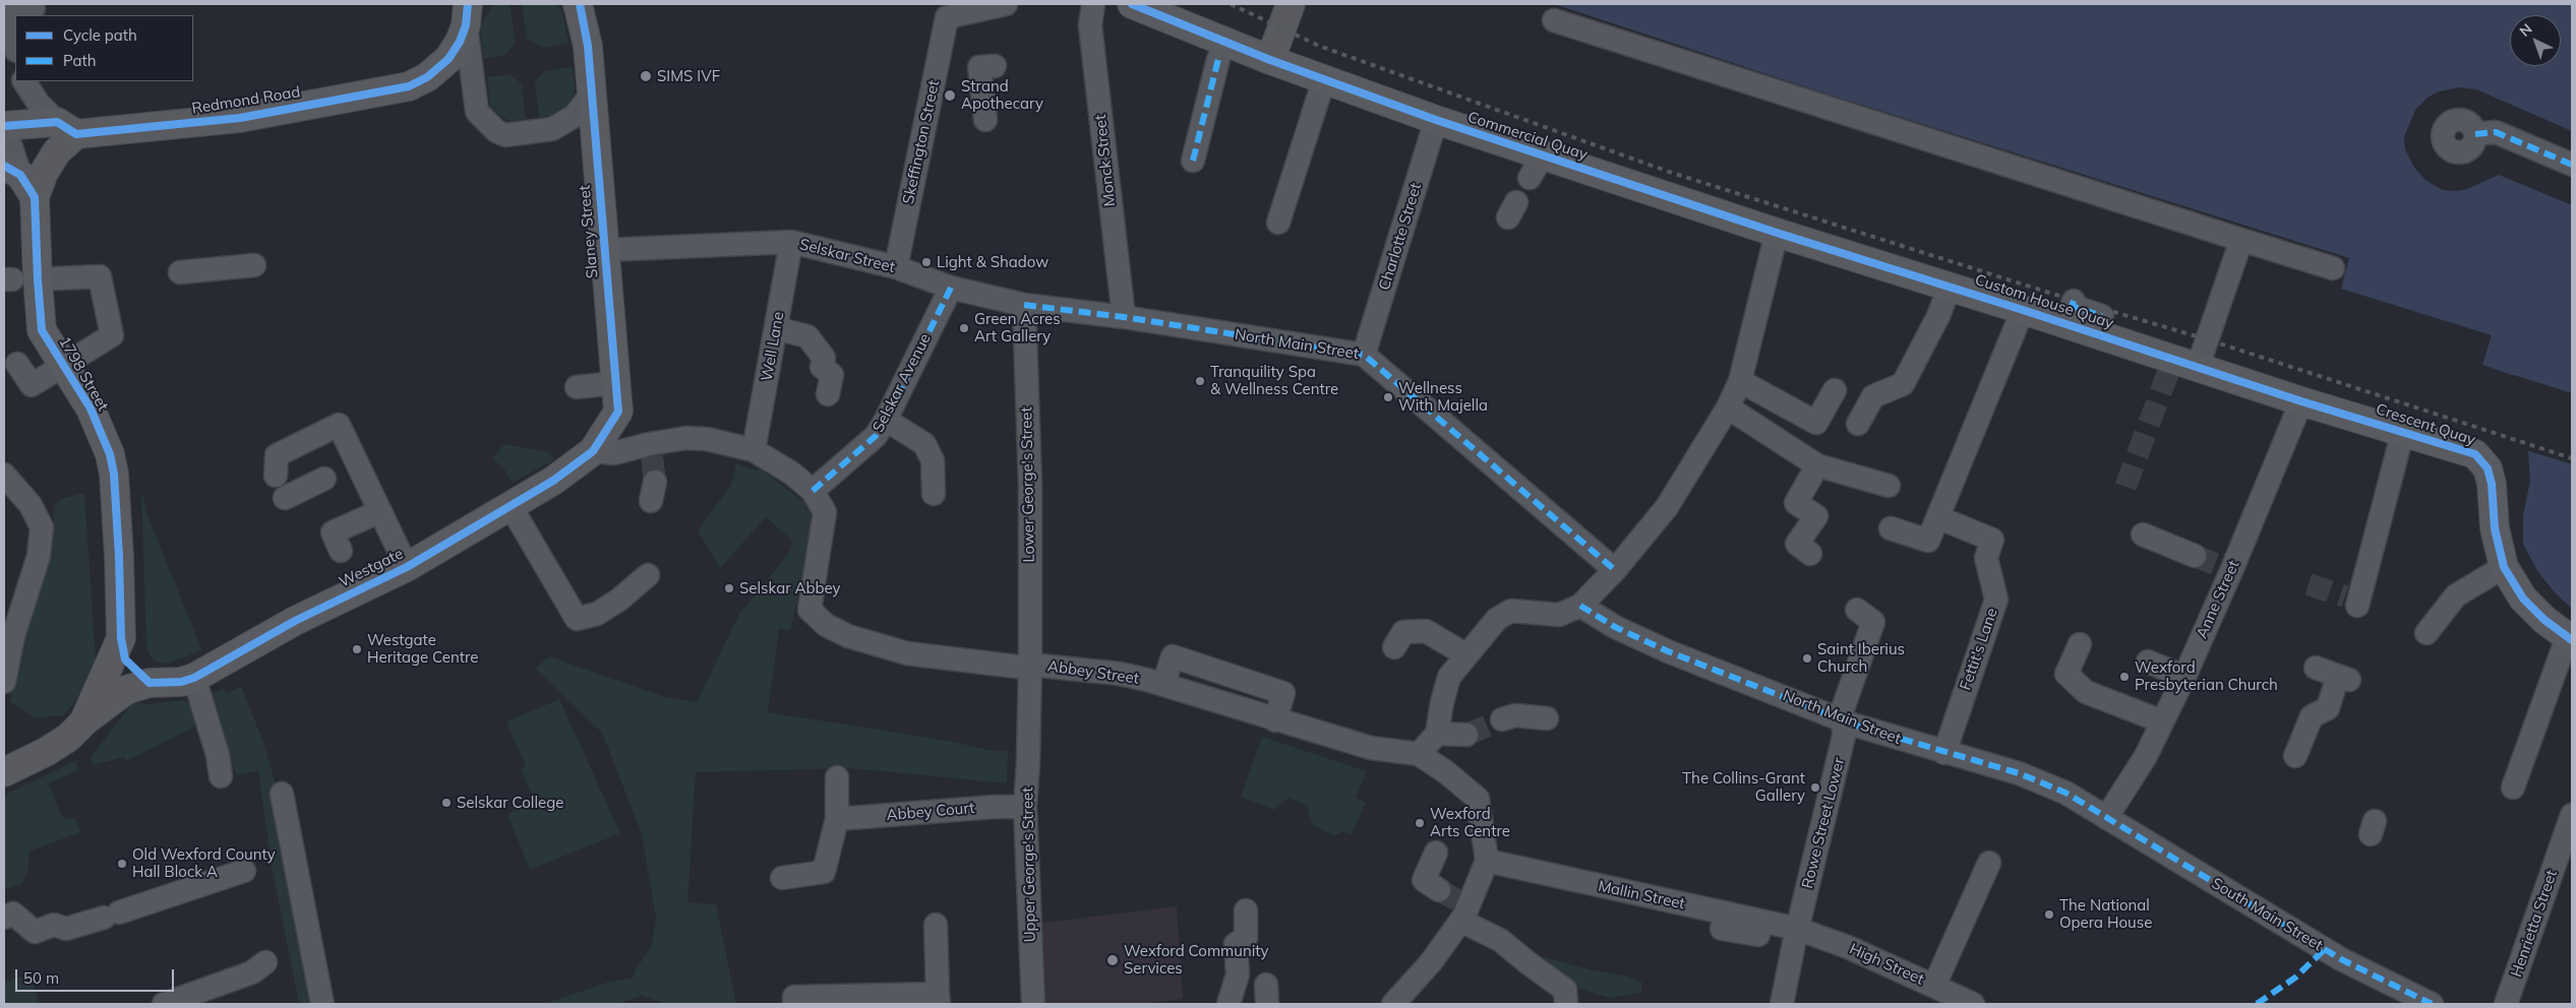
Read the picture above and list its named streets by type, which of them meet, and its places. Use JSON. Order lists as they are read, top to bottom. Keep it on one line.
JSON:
{"streets":{"main road":["Redmond Road","Commercial Quay","Slaney Street","Custom House Quay","1798 Street","Crescent Quay","Westgate"],"street":["Skeffington Street","Monck Street","Charlotte Street","Selskar Street","North Main Street","Well Lane","Selskar Avenue","Lower George's Street","Anne Street","Fettit's Lane","Abbey Street","Abbey Court","Rowe Street Lower","Upper George's Street","Mallin Street","South Main Street","Henrietta Street","High Street"]},"crossings":[["Redmond Road","1798 Street"],["Commercial Quay","Charlotte Street"],["Commercial Quay","Custom House Quay"],["Skeffington Street","Selskar Street"],["Monck Street","North Main Street"],["Slaney Street","Selskar Street"],["Slaney Street","Westgate"],["Charlotte Street","North Main Street"],["Selskar Street","North Main Street"],["Selskar Street","Well Lane"],["Selskar Street","Selskar Avenue"],["Selskar Street","Lower George's Street"],["Custom House Quay","Crescent Quay"],["Custom House Quay","Anne Street"],["North Main Street","Lower George's Street"],["North Main Street","Anne Street"],["North Main Street","Fettit's Lane"],["North Main Street","Rowe Street Lower"],["North Main Street","South Main Street"],["1798 Street","Westgate"],["Selskar Avenue","Abbey Street"],["Crescent Quay","Anne Street"],["Lower George's Street","Abbey Street"],["Lower George's Street","Upper George's Street"],["Anne Street","South Main Street"],["Abbey Street","Upper George's Street"],["Abbey Court","Upper George's Street"],["Rowe Street Lower","Mallin Street"],["Rowe Street Lower","High Street"],["Mallin Street","High Street"]],"places":["SIMS IVF","Strand Apothecary","Light & Shadow","Green Acres Art Gallery","Tranquility Spa & Wellness Centre","Wellness With Majella","Selskar Abbey","Westgate Heritage Centre","Saint Iberius Church","Wexford Presbyterian Church","The Collins-Grant Gallery","Selskar College","Wexford Arts Centre","Old Wexford County Hall Block A","The National Opera House","Wexford Community Services"],"legend":["Cycle path","Path"],"scale_bar":"50 m","north":"top left"}
